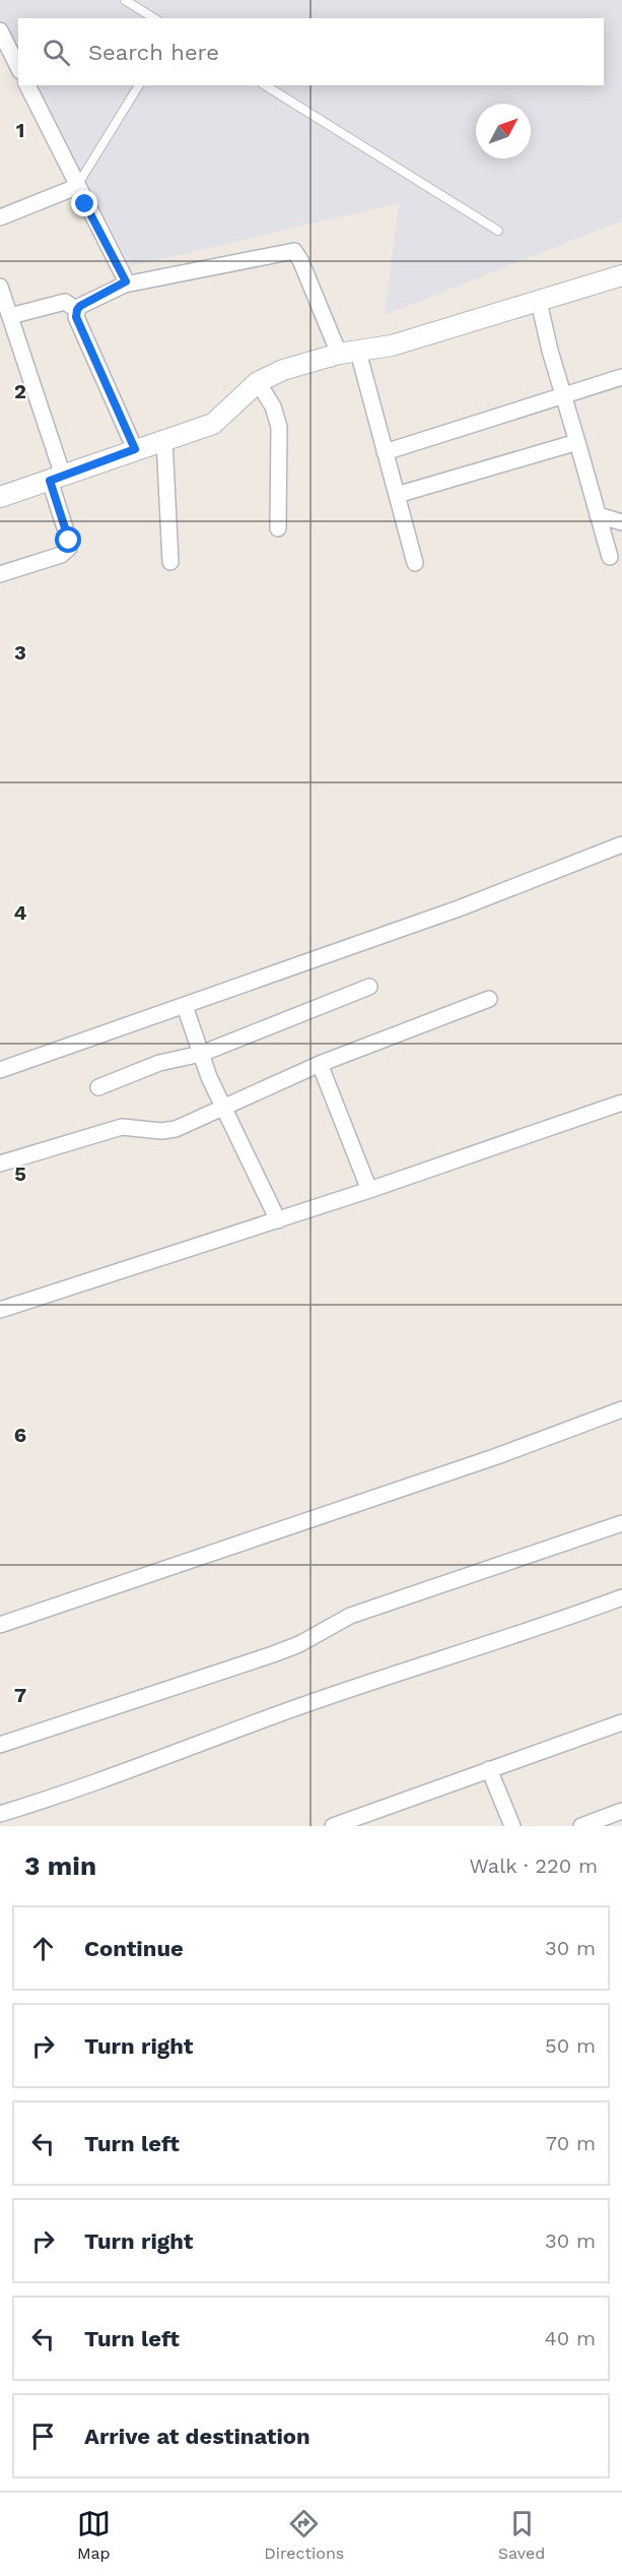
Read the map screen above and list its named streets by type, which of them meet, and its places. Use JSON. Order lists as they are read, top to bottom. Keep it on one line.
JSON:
{"north":"top right","page":{"search":"Search here","heading":["3 min","Walk · 220 m"],"list":[["Continue","30 m"],["Turn right","50 m"],["Turn left","70 m"],["Turn right","30 m"],["Turn left","40 m"],"Arrive at destination"],"nav":["Map","Directions","Saved"]},"grid":{"rows":["1","2","3","4","5","6","7"]}}
